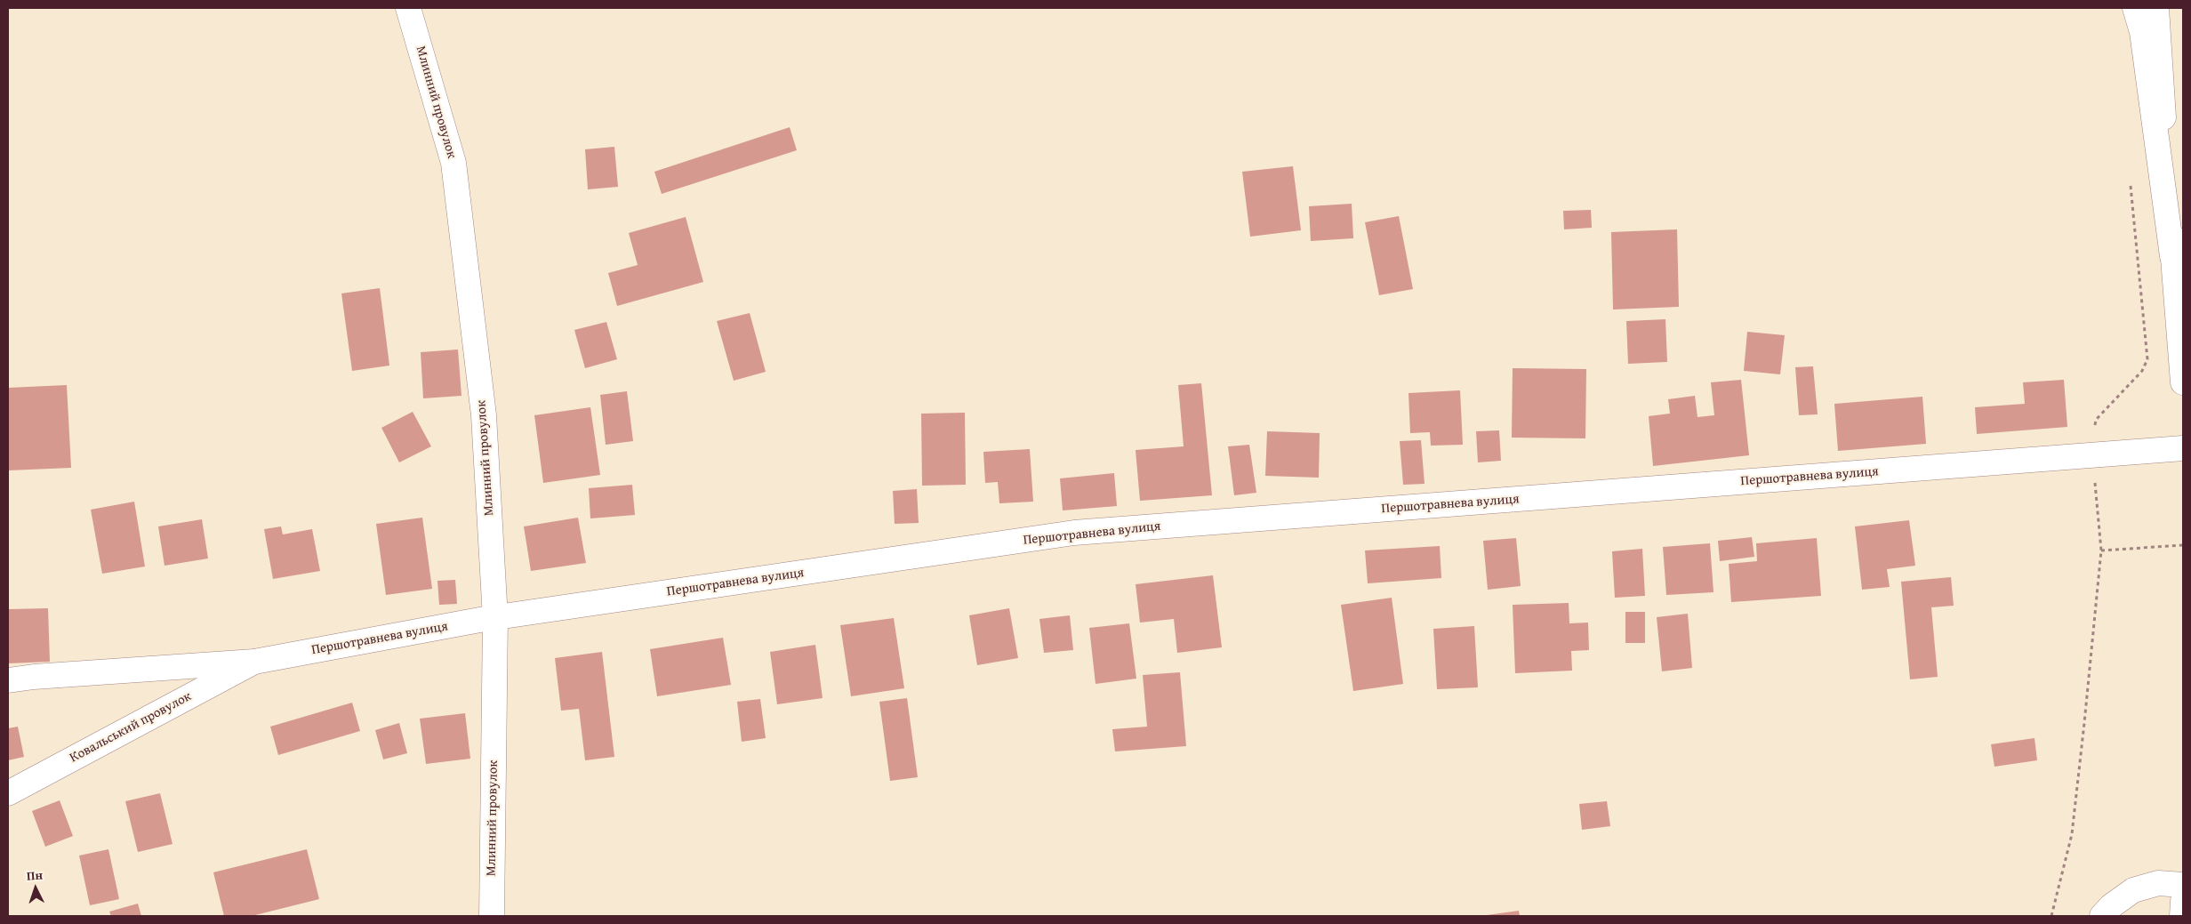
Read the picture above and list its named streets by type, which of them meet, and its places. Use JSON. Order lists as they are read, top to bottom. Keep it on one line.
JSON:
{"streets":{"main road":["Млинний провулок","Першотравнева вулиця","Ковальський провулок"]},"crossings":[["Млинний провулок","Першотравнева вулиця"],["Першотравнева вулиця","Ковальський провулок"]],"north":"top"}
